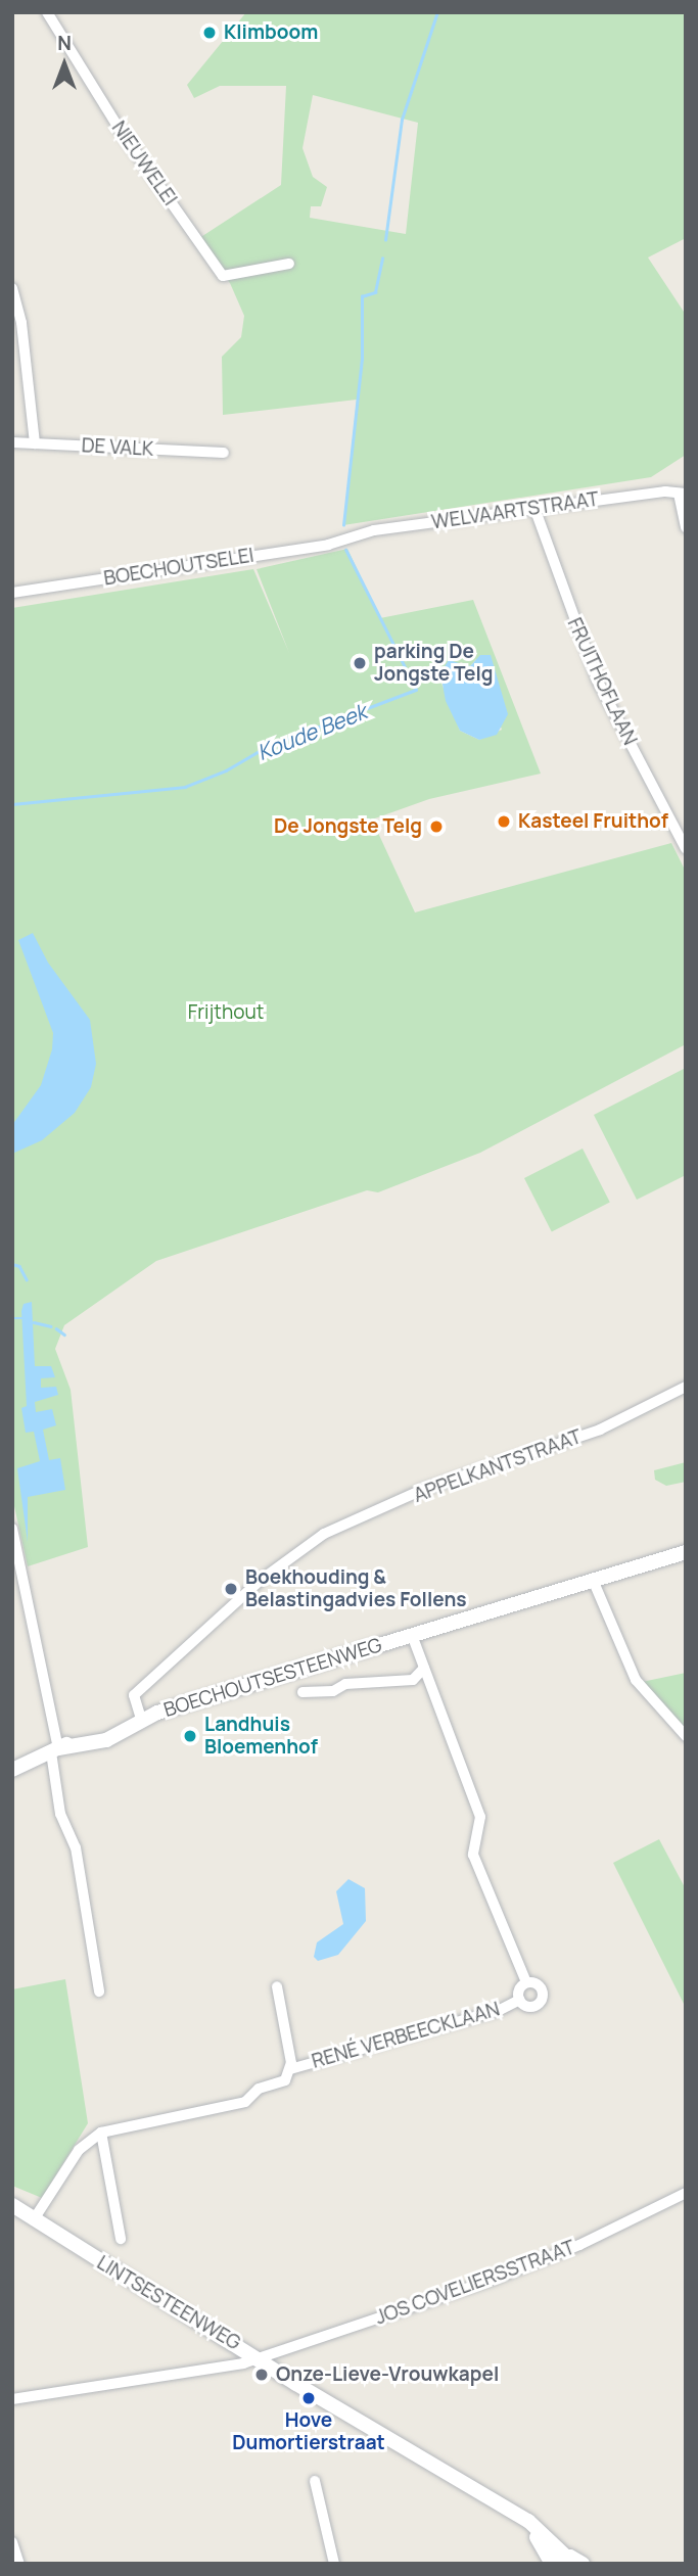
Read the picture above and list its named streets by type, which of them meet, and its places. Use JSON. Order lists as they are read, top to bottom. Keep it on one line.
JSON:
{"streets":{"street":["NIEUWELEI","DE VALK","WELVAARTSTRAAT","BOECHOUTSELEI","FRUITHOFLAAN","APPELKANTSTRAAT","BOECHOUTSESTEENWEG","RENÉ VERBEECKLAAN","JOS COVELIERSSTRAAT","LINTSESTEENWEG"]},"crossings":[["WELVAARTSTRAAT","BOECHOUTSELEI"],["WELVAARTSTRAAT","FRUITHOFLAAN"],["APPELKANTSTRAAT","BOECHOUTSESTEENWEG"],["JOS COVELIERSSTRAAT","LINTSESTEENWEG"]],"water":["Koude Beek"],"parks":["Frijthout"],"places":["Klimboom","parking De Jongste Telg","Kasteel Fruithof","De Jongste Telg","Boekhouding & Belastingadvies Follens","Landhuis Bloemenhof","Onze-Lieve-Vrouwkapel","Hove Dumortierstraat"],"north":"top"}
